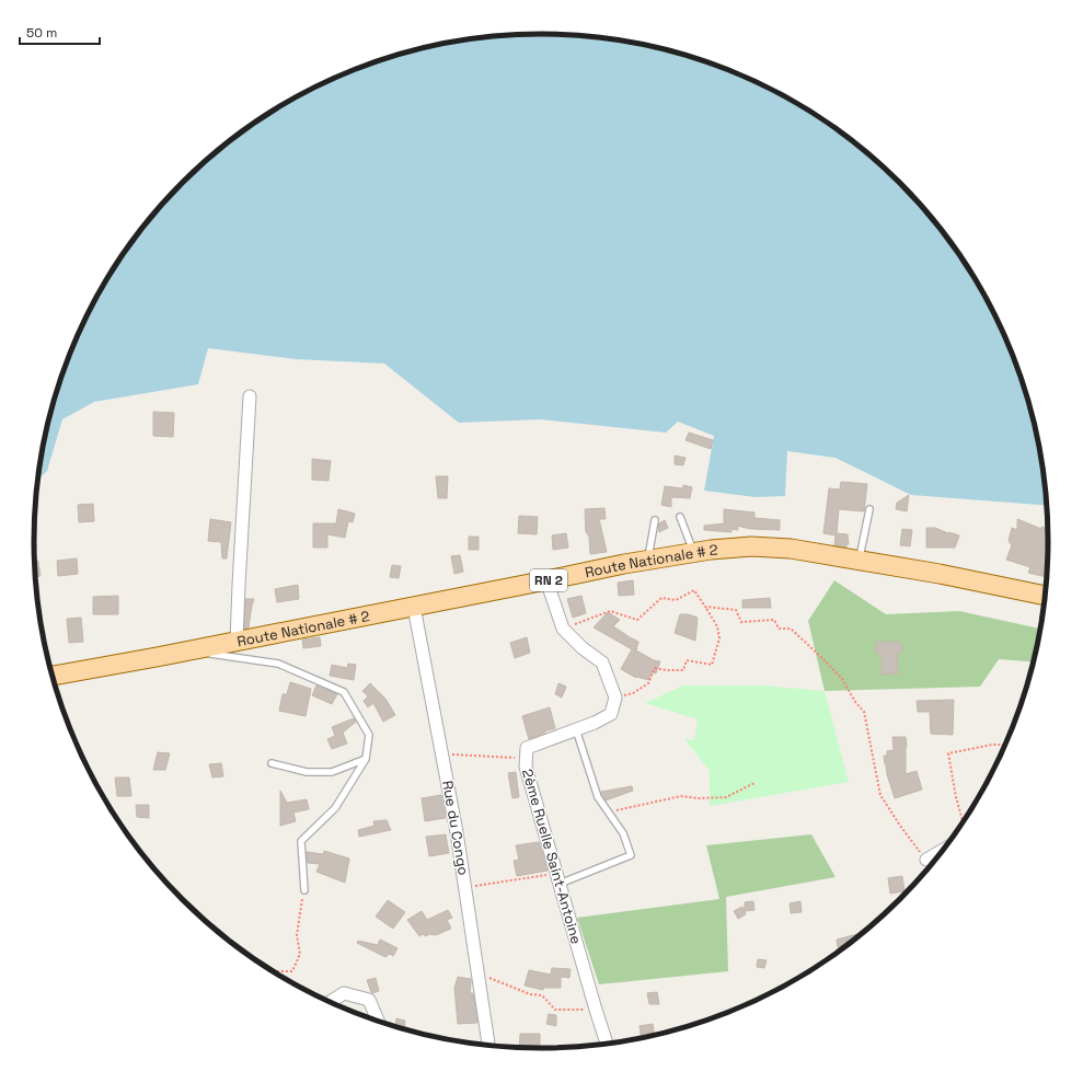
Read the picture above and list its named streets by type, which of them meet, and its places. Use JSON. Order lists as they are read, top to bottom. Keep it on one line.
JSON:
{"streets":{"main road":["Route Nationale # 2","RN 2"],"street":["Rue du Congo","2ème Ruelle Saint-Antoine"]},"crossings":[["Route Nationale # 2","Rue du Congo"]],"scale_bar":"50 m"}
